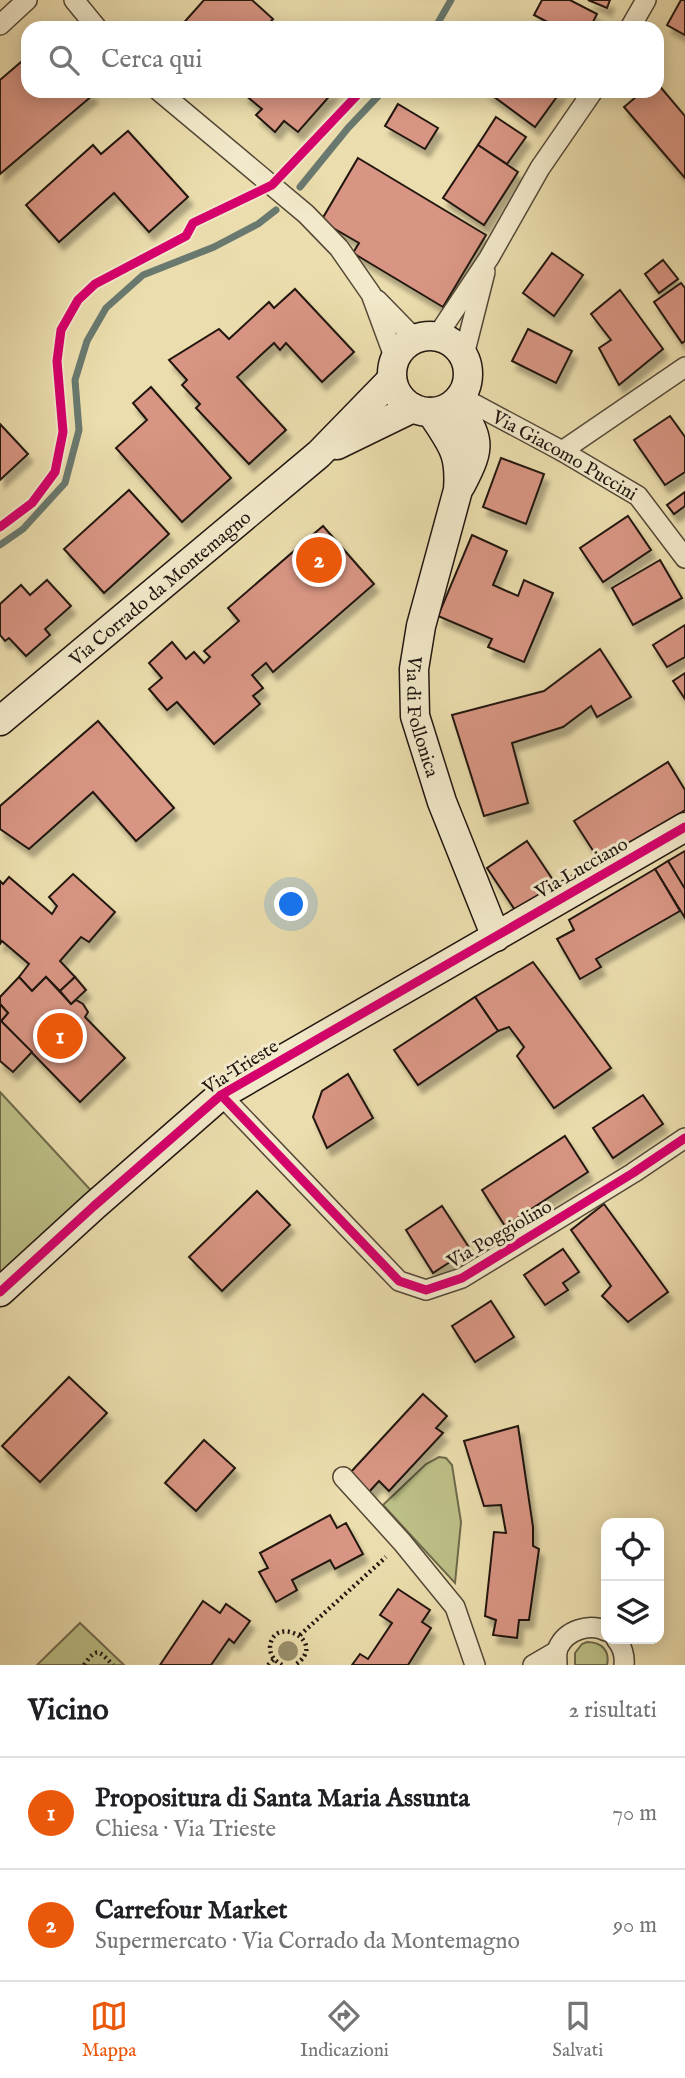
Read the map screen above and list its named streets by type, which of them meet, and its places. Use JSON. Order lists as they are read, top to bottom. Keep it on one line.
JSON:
{"streets":{"street":["Via Giacomo Puccini","Via Corrado da Montemagno","Via di Follonica","Via Lucciano","Via Trieste","Via Poggiolino"]},"crossings":[["Via Giacomo Puccini","Via Corrado da Montemagno"],["Via Giacomo Puccini","Via di Follonica"],["Via Corrado da Montemagno","Via di Follonica"],["Via di Follonica","Via Lucciano"],["Via di Follonica","Via Trieste"],["Via Lucciano","Via Trieste"],["Via Trieste","Via Poggiolino"]],"page":{"search":"Cerca qui","pins":["2","1"],"heading":["Vicino","2 risultati"],"list":[{"mark":"1","name":"Propositura di Santa Maria Assunta","note":"Chiesa · Via Trieste","value":"70 m"},{"mark":"2","name":"Carrefour Market","note":"Supermercato · Via Corrado da Montemagno","value":"90 m"}],"nav":["Mappa","Indicazioni","Salvati"]}}
